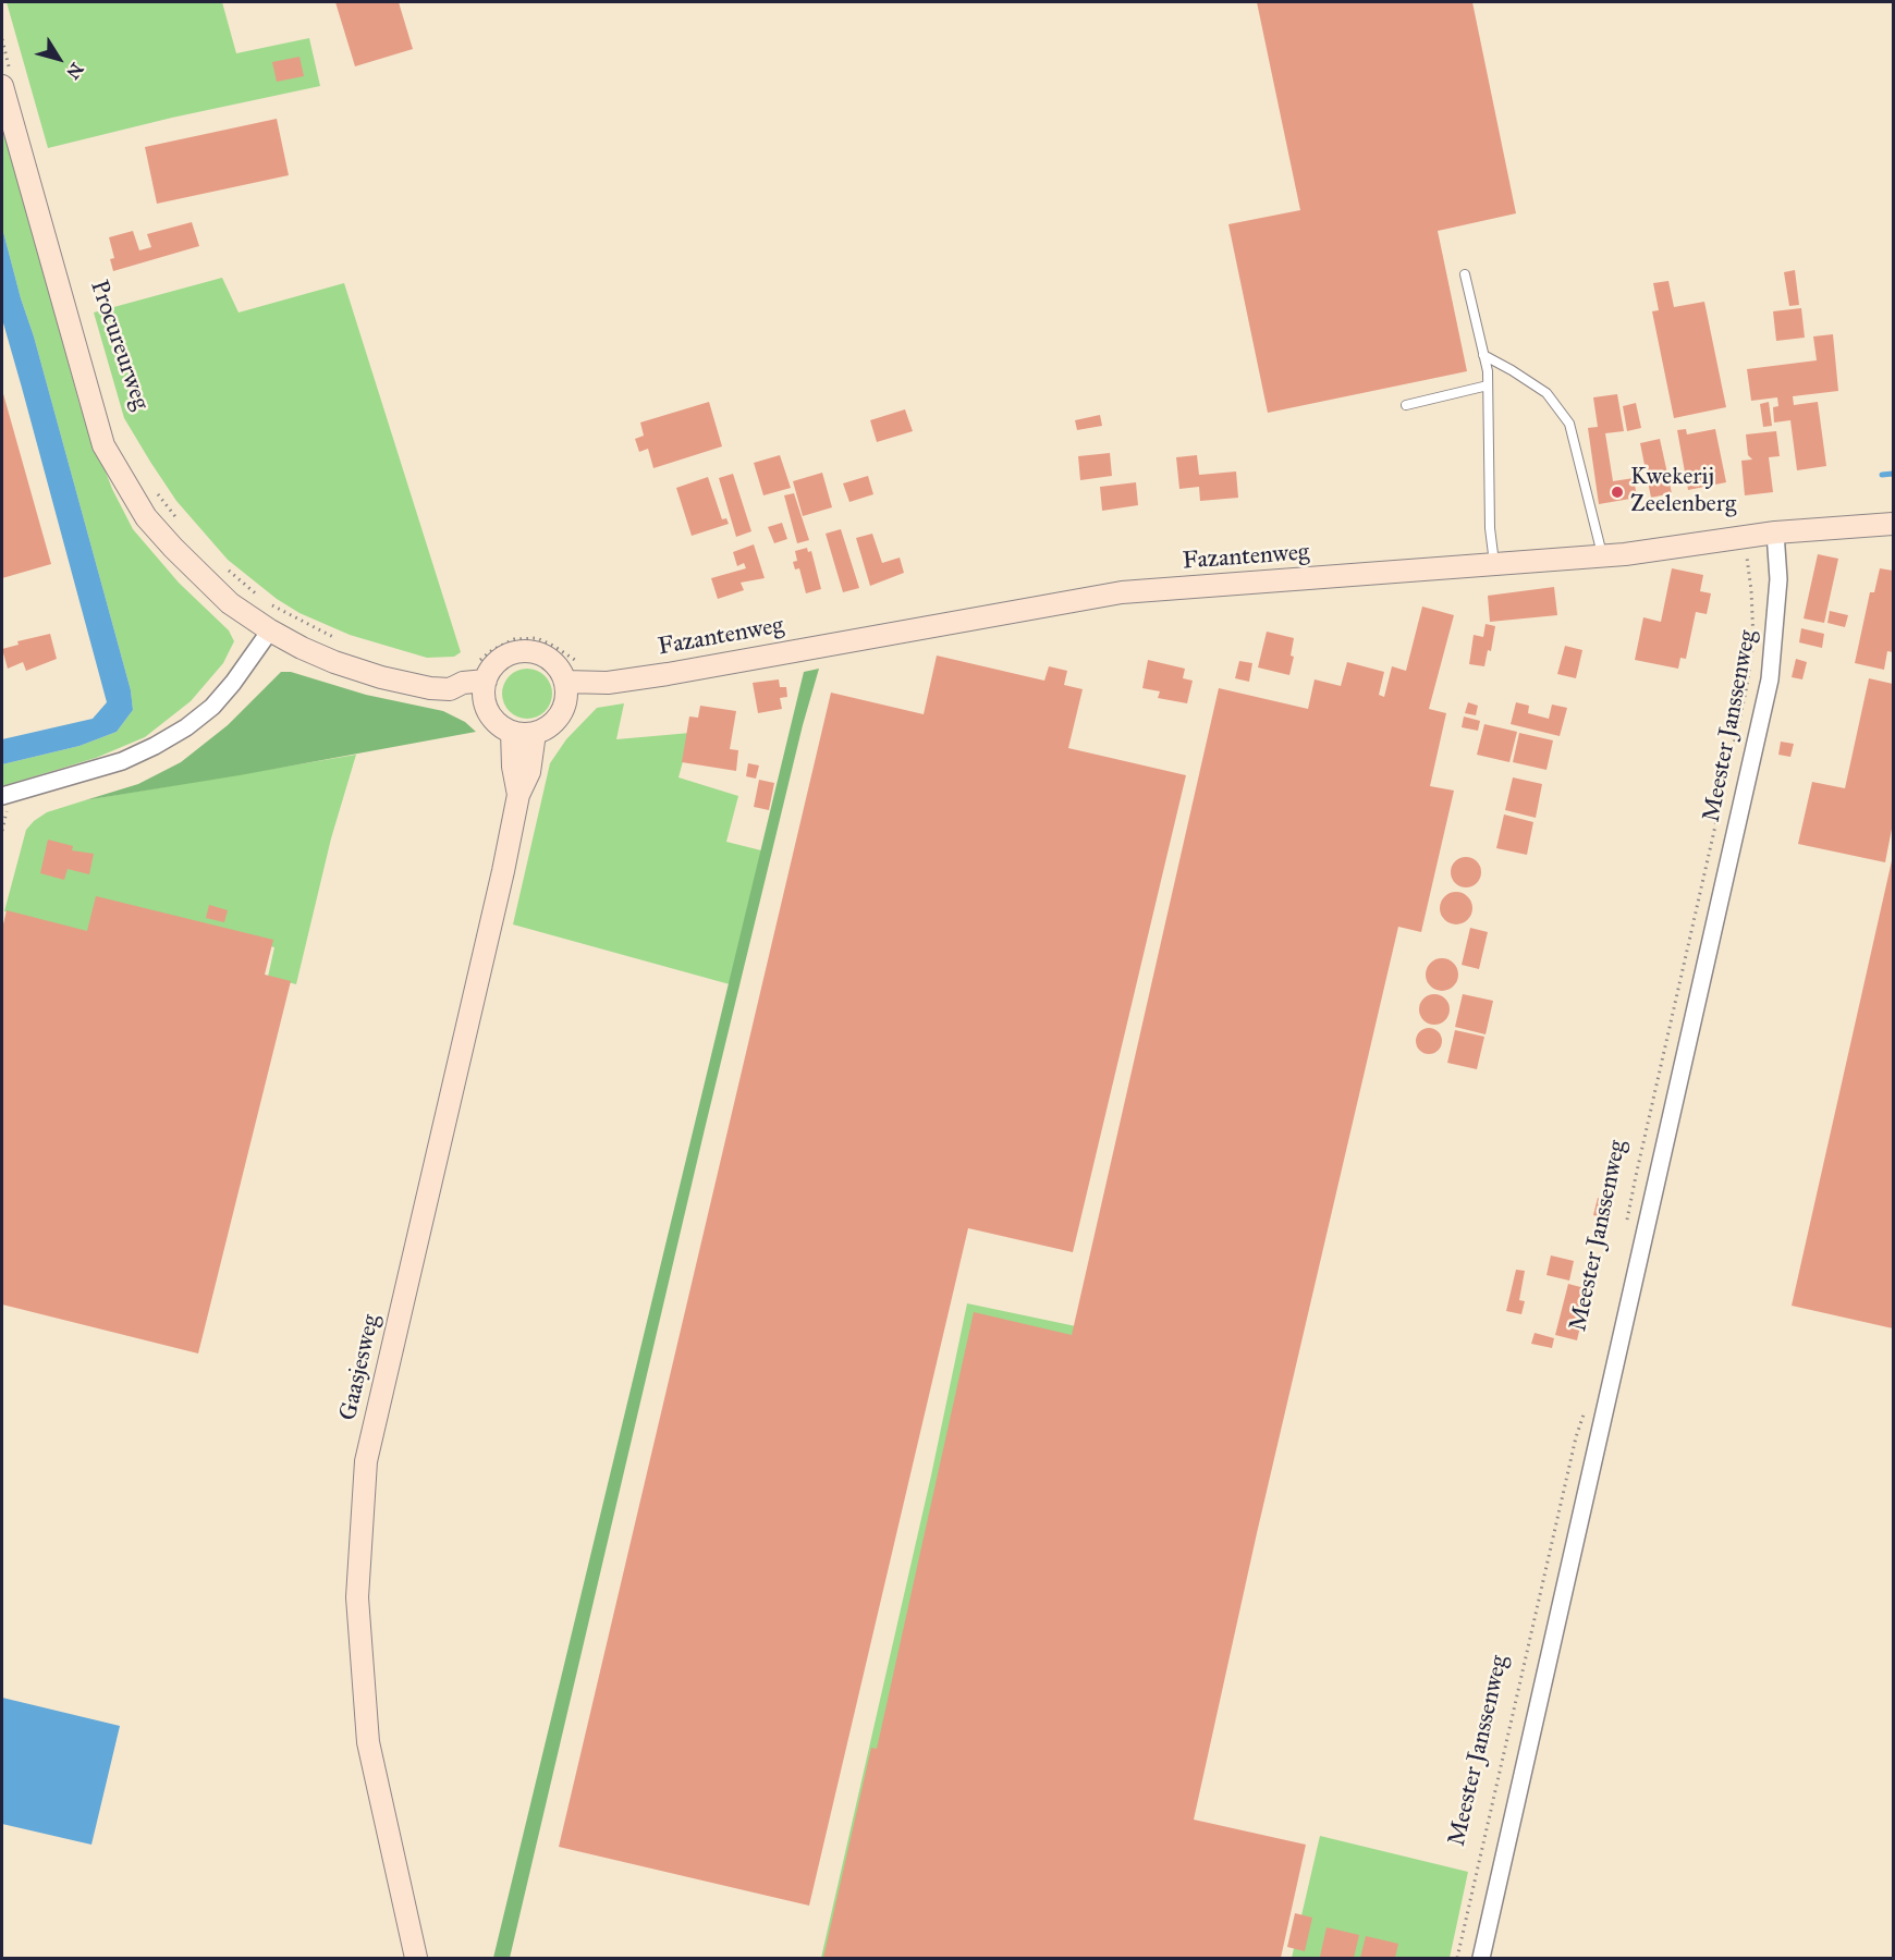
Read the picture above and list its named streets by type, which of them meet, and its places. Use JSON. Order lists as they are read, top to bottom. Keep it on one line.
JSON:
{"streets":{"main road":["Procureurweg","Fazantenweg","Gaasjesweg"],"street":["Meester Janssenweg"]},"crossings":[["Fazantenweg","Meester Janssenweg"],["Fazantenweg","Gaasjesweg"]],"places":["Kwekerij Zeelenberg"],"north":"bottom right"}
